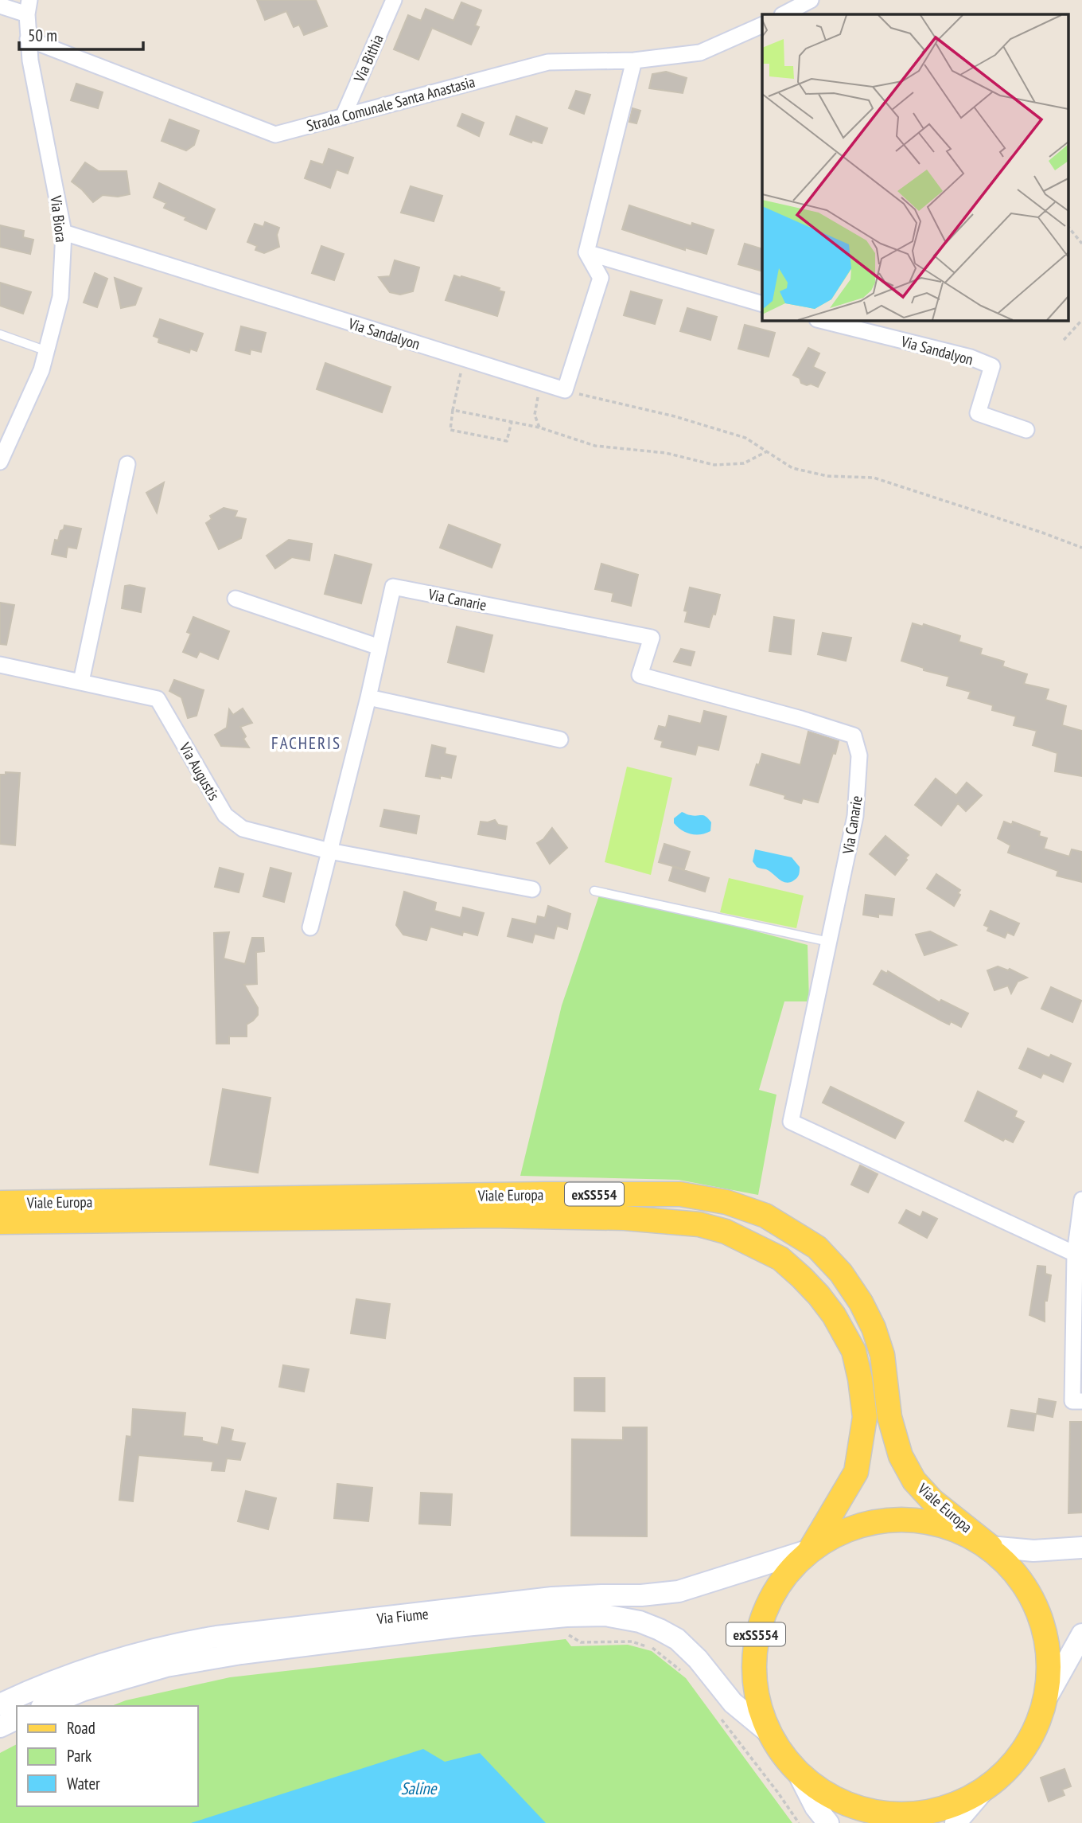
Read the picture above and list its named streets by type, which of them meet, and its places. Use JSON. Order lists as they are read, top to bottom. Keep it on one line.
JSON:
{"streets":{"main road":["exSS554","Viale Europa","Via Fiume"],"street":["Via Bithia","Strada Comunale Santa Anastasia","Via Biora","Via Sandalyon","Via Canarie","Via Augustis"]},"crossings":[["Via Bithia","Strada Comunale Santa Anastasia"],["Strada Comunale Santa Anastasia","Via Biora"],["Via Biora","Via Sandalyon"],["exSS554","Viale Europa"],["exSS554","Via Fiume"],["Viale Europa","Via Fiume"]],"districts":["FACHERIS"],"water":["Saline"],"legend":["Road","Park","Water"],"scale_bar":"50 m"}
